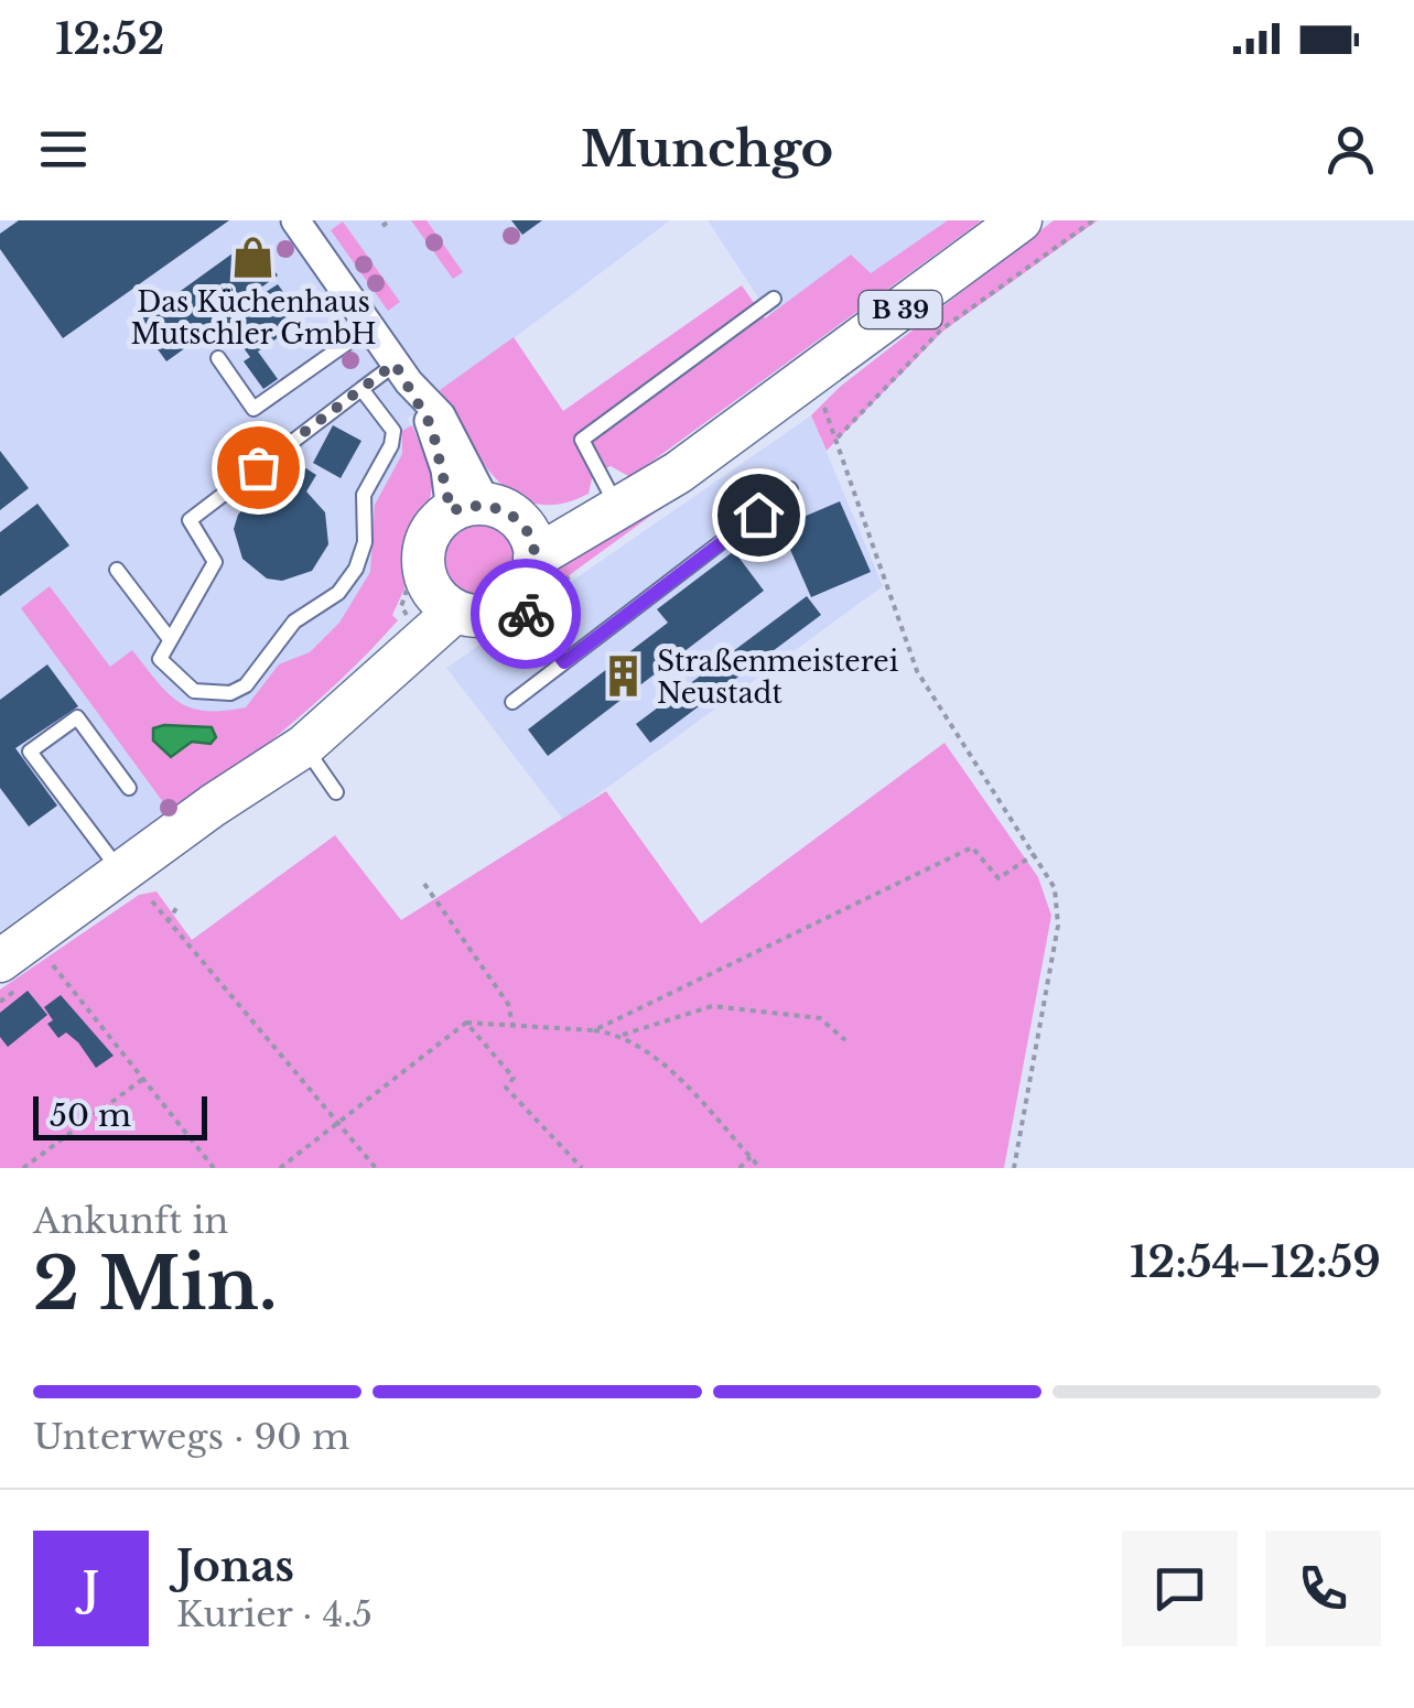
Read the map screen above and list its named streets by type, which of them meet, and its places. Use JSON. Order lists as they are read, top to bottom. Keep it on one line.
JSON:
{"streets":{"main road":["B 39"]},"places":{"shop":["Das Küchenhaus Mutschler GmbH"],"building":["Straßenmeisterei Neustadt"]},"scale_bar":"50 m","page":{"status":"12:52","header":"Munchgo","scale":"50 m","heading":["2 Min.","Ankunft in","12:54–12:59"],"panel":["Jonas","Kurier · 4.5"],"bar":"Unterwegs · 90 m","round":"J"}}
